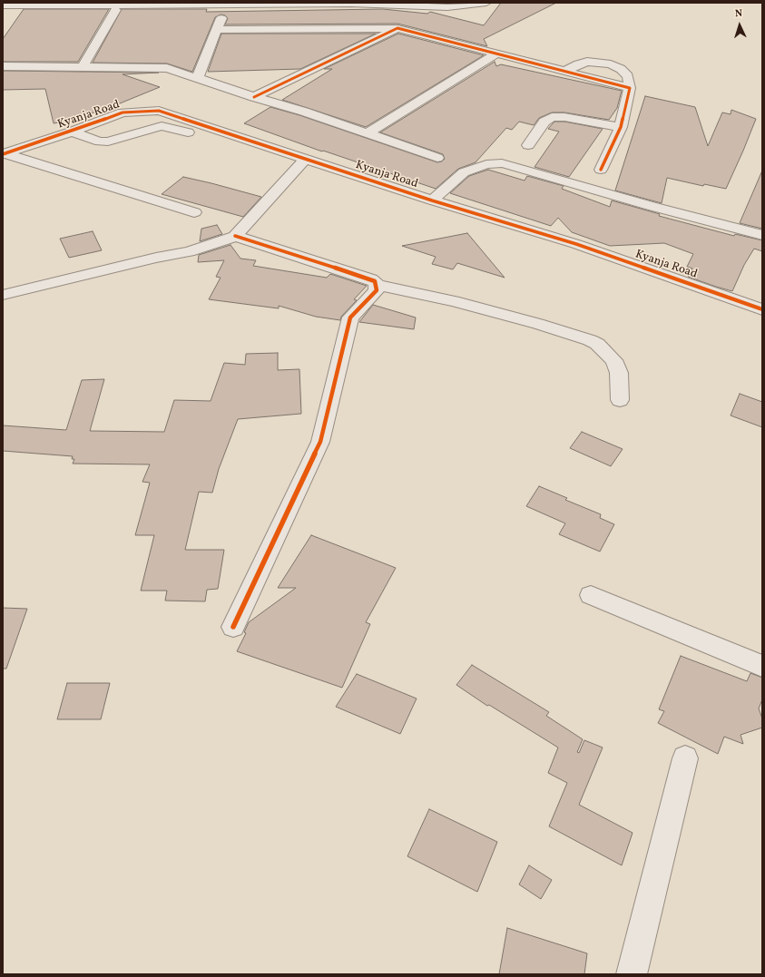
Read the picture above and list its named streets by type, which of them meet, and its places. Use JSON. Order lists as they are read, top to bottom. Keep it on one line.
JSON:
{"streets":{"street":["Kyanja Road"]},"north":"top"}
